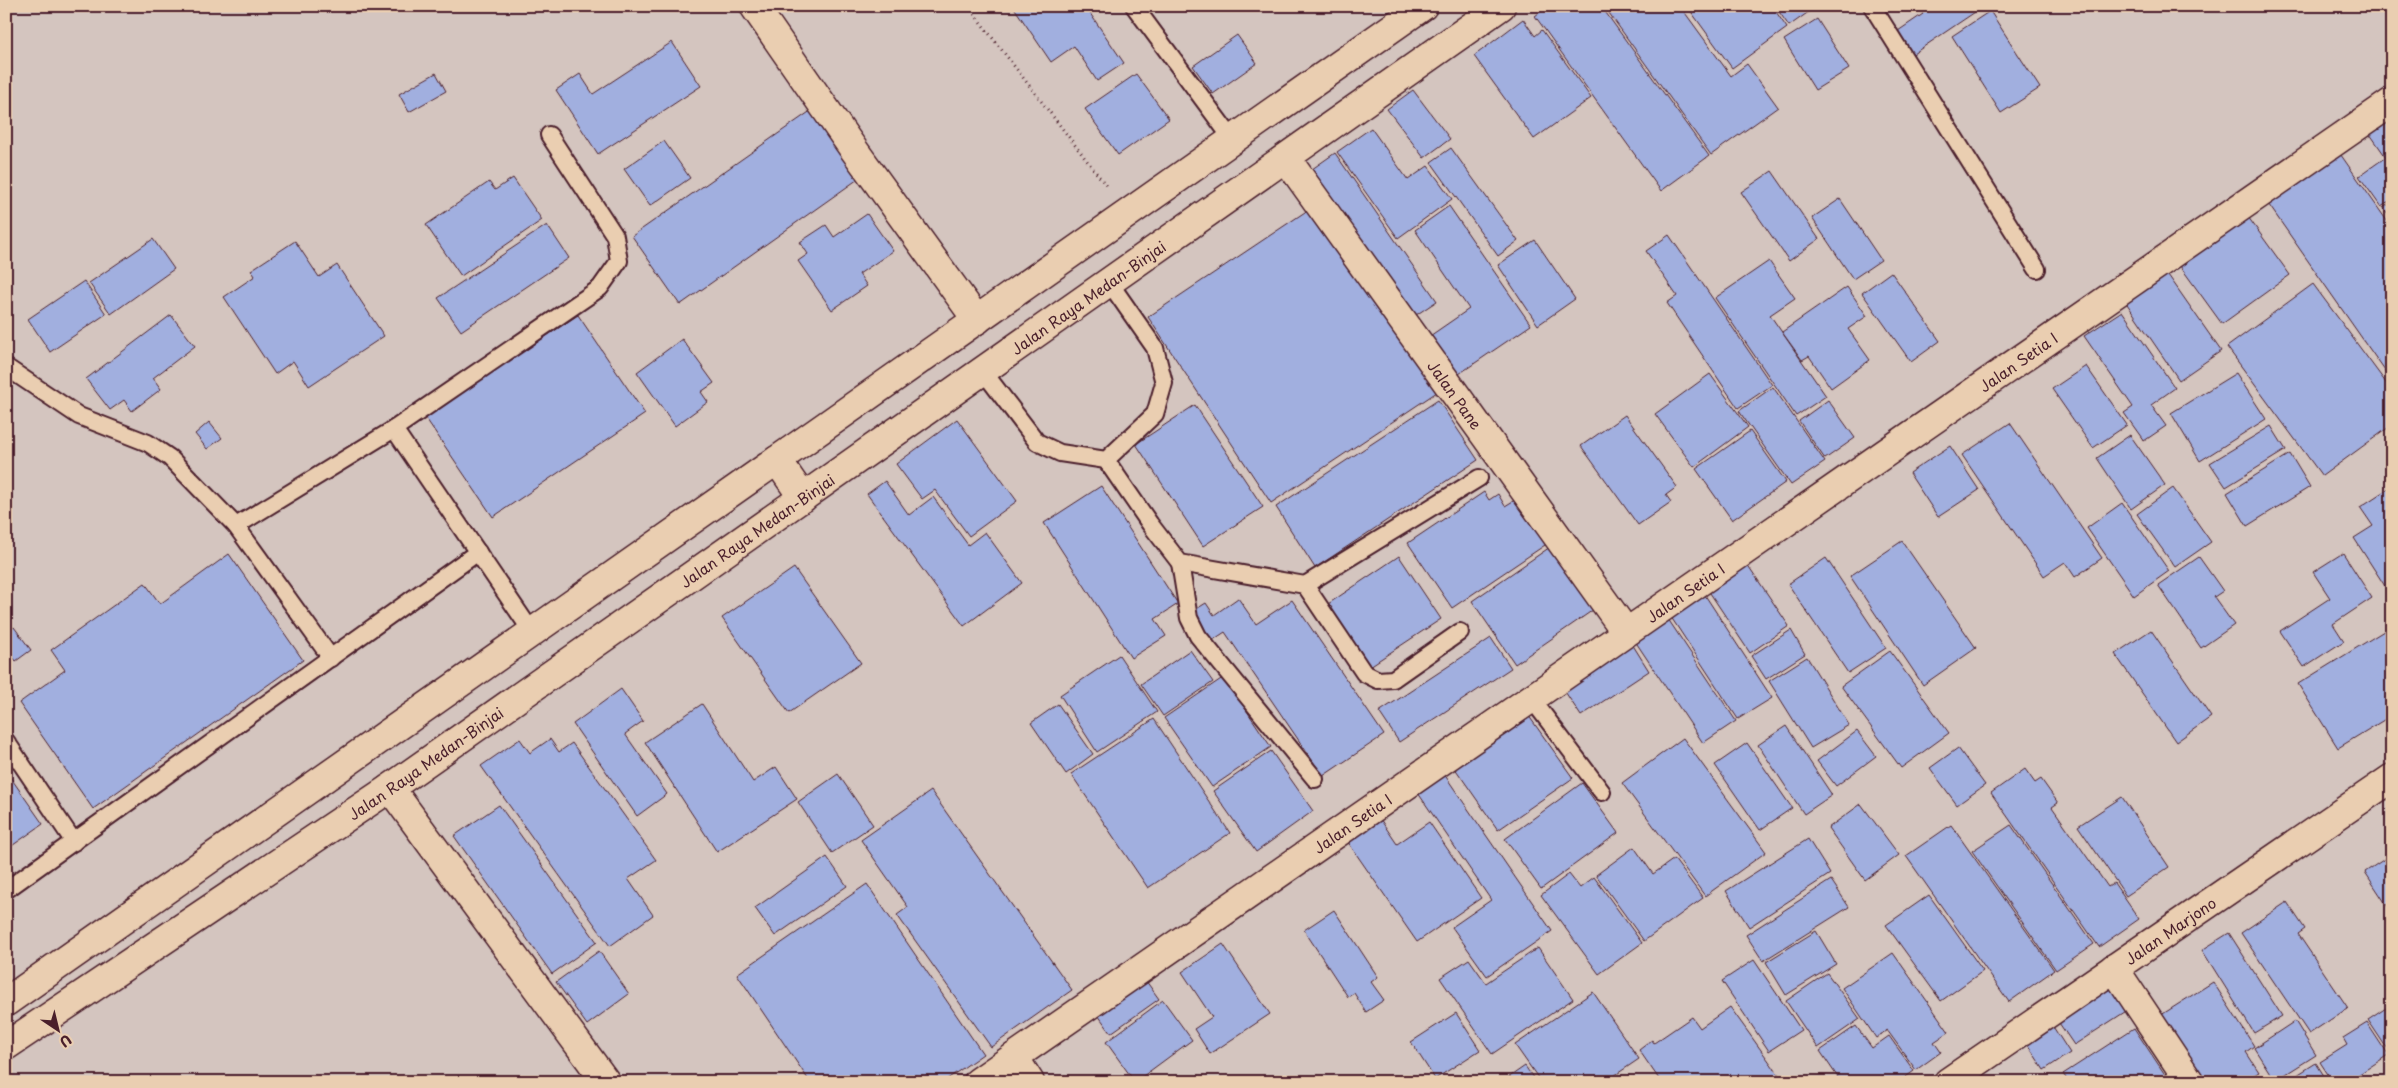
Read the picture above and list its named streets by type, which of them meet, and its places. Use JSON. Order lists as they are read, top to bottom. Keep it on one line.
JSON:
{"streets":{"main road":["Jalan Raya Medan-Binjai","Jalan Setia I","Jalan Pane","Jalan Marjono"]},"crossings":[["Jalan Raya Medan-Binjai","Jalan Pane"],["Jalan Setia I","Jalan Pane"]],"north":"bottom right"}
